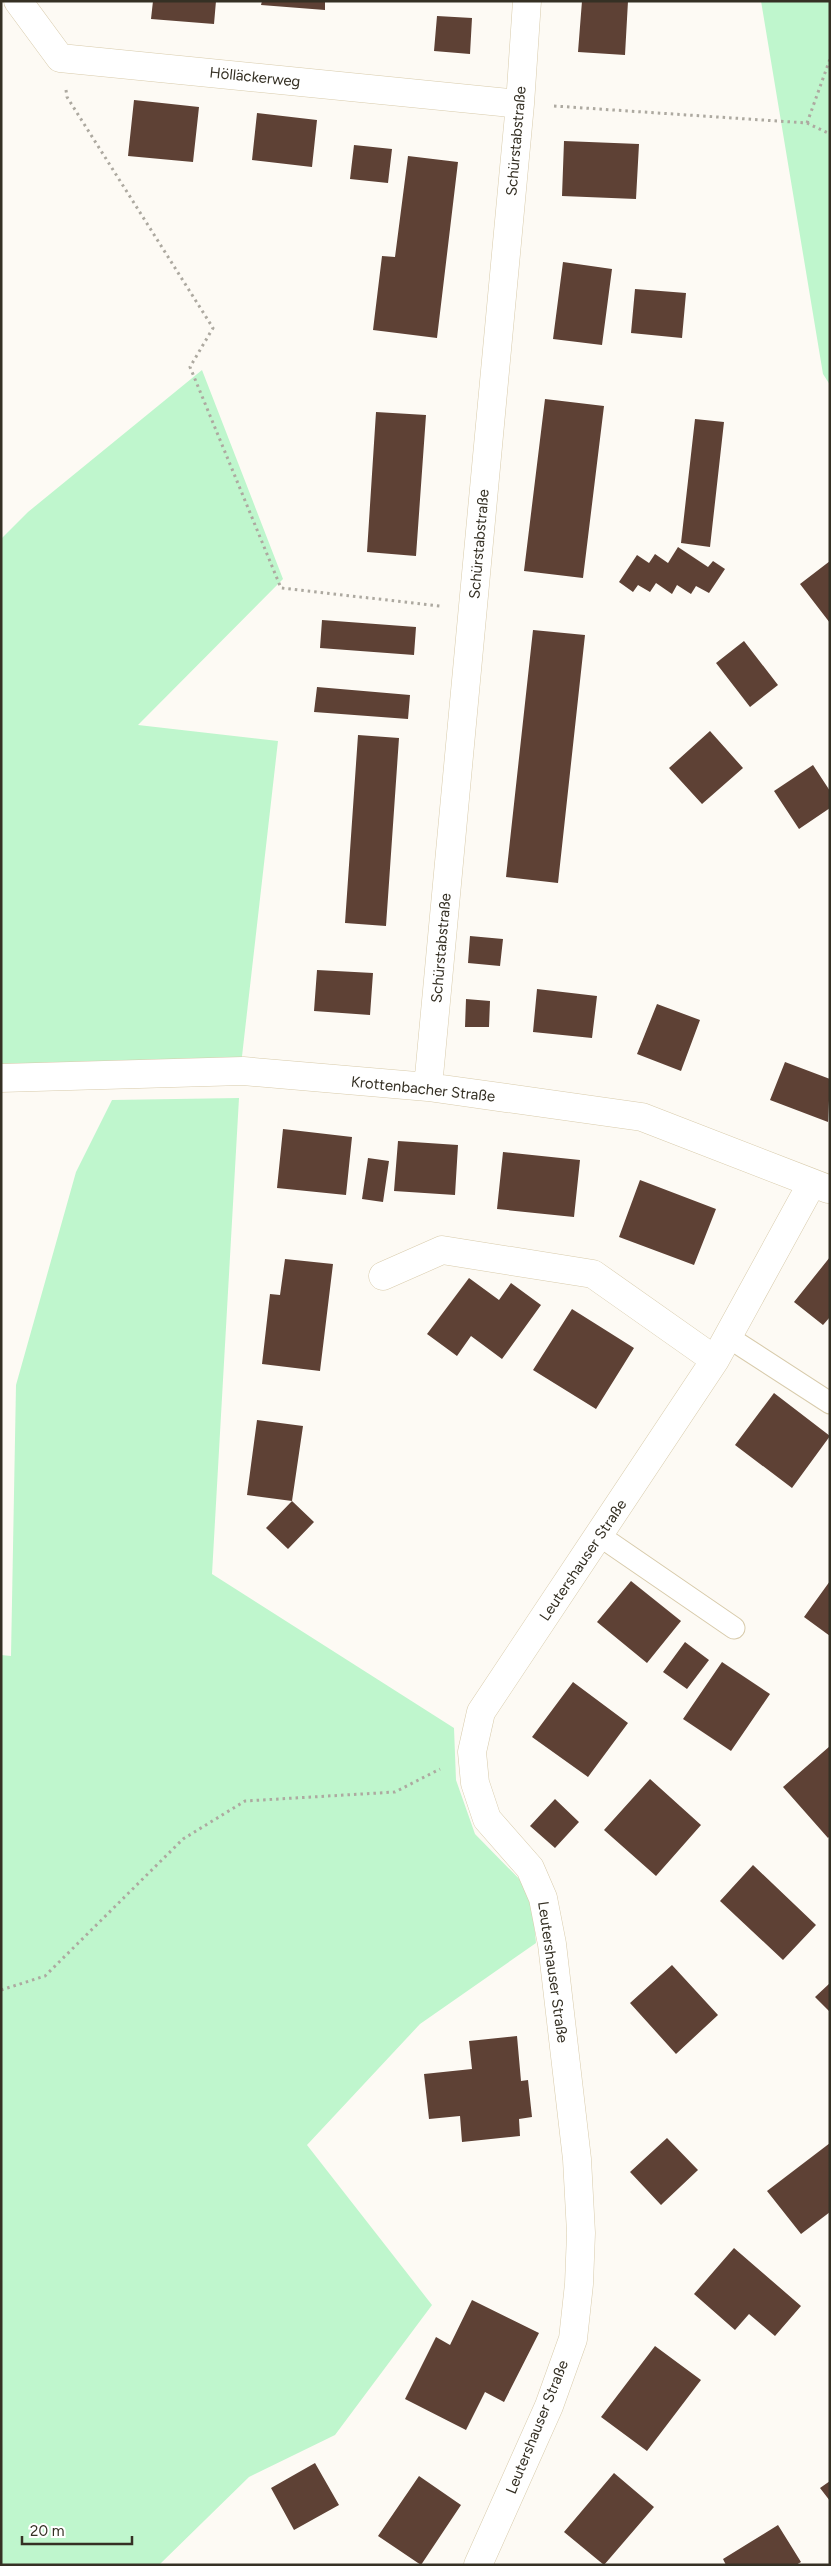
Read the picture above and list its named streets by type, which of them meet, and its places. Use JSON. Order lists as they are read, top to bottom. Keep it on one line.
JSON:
{"streets":{"street":["Hölläckerweg","Schürstabstraße","Krottenbacher Straße","Leutershauser Straße"]},"crossings":[["Hölläckerweg","Schürstabstraße"],["Schürstabstraße","Krottenbacher Straße"],["Krottenbacher Straße","Leutershauser Straße"]],"scale_bar":"20 m"}
